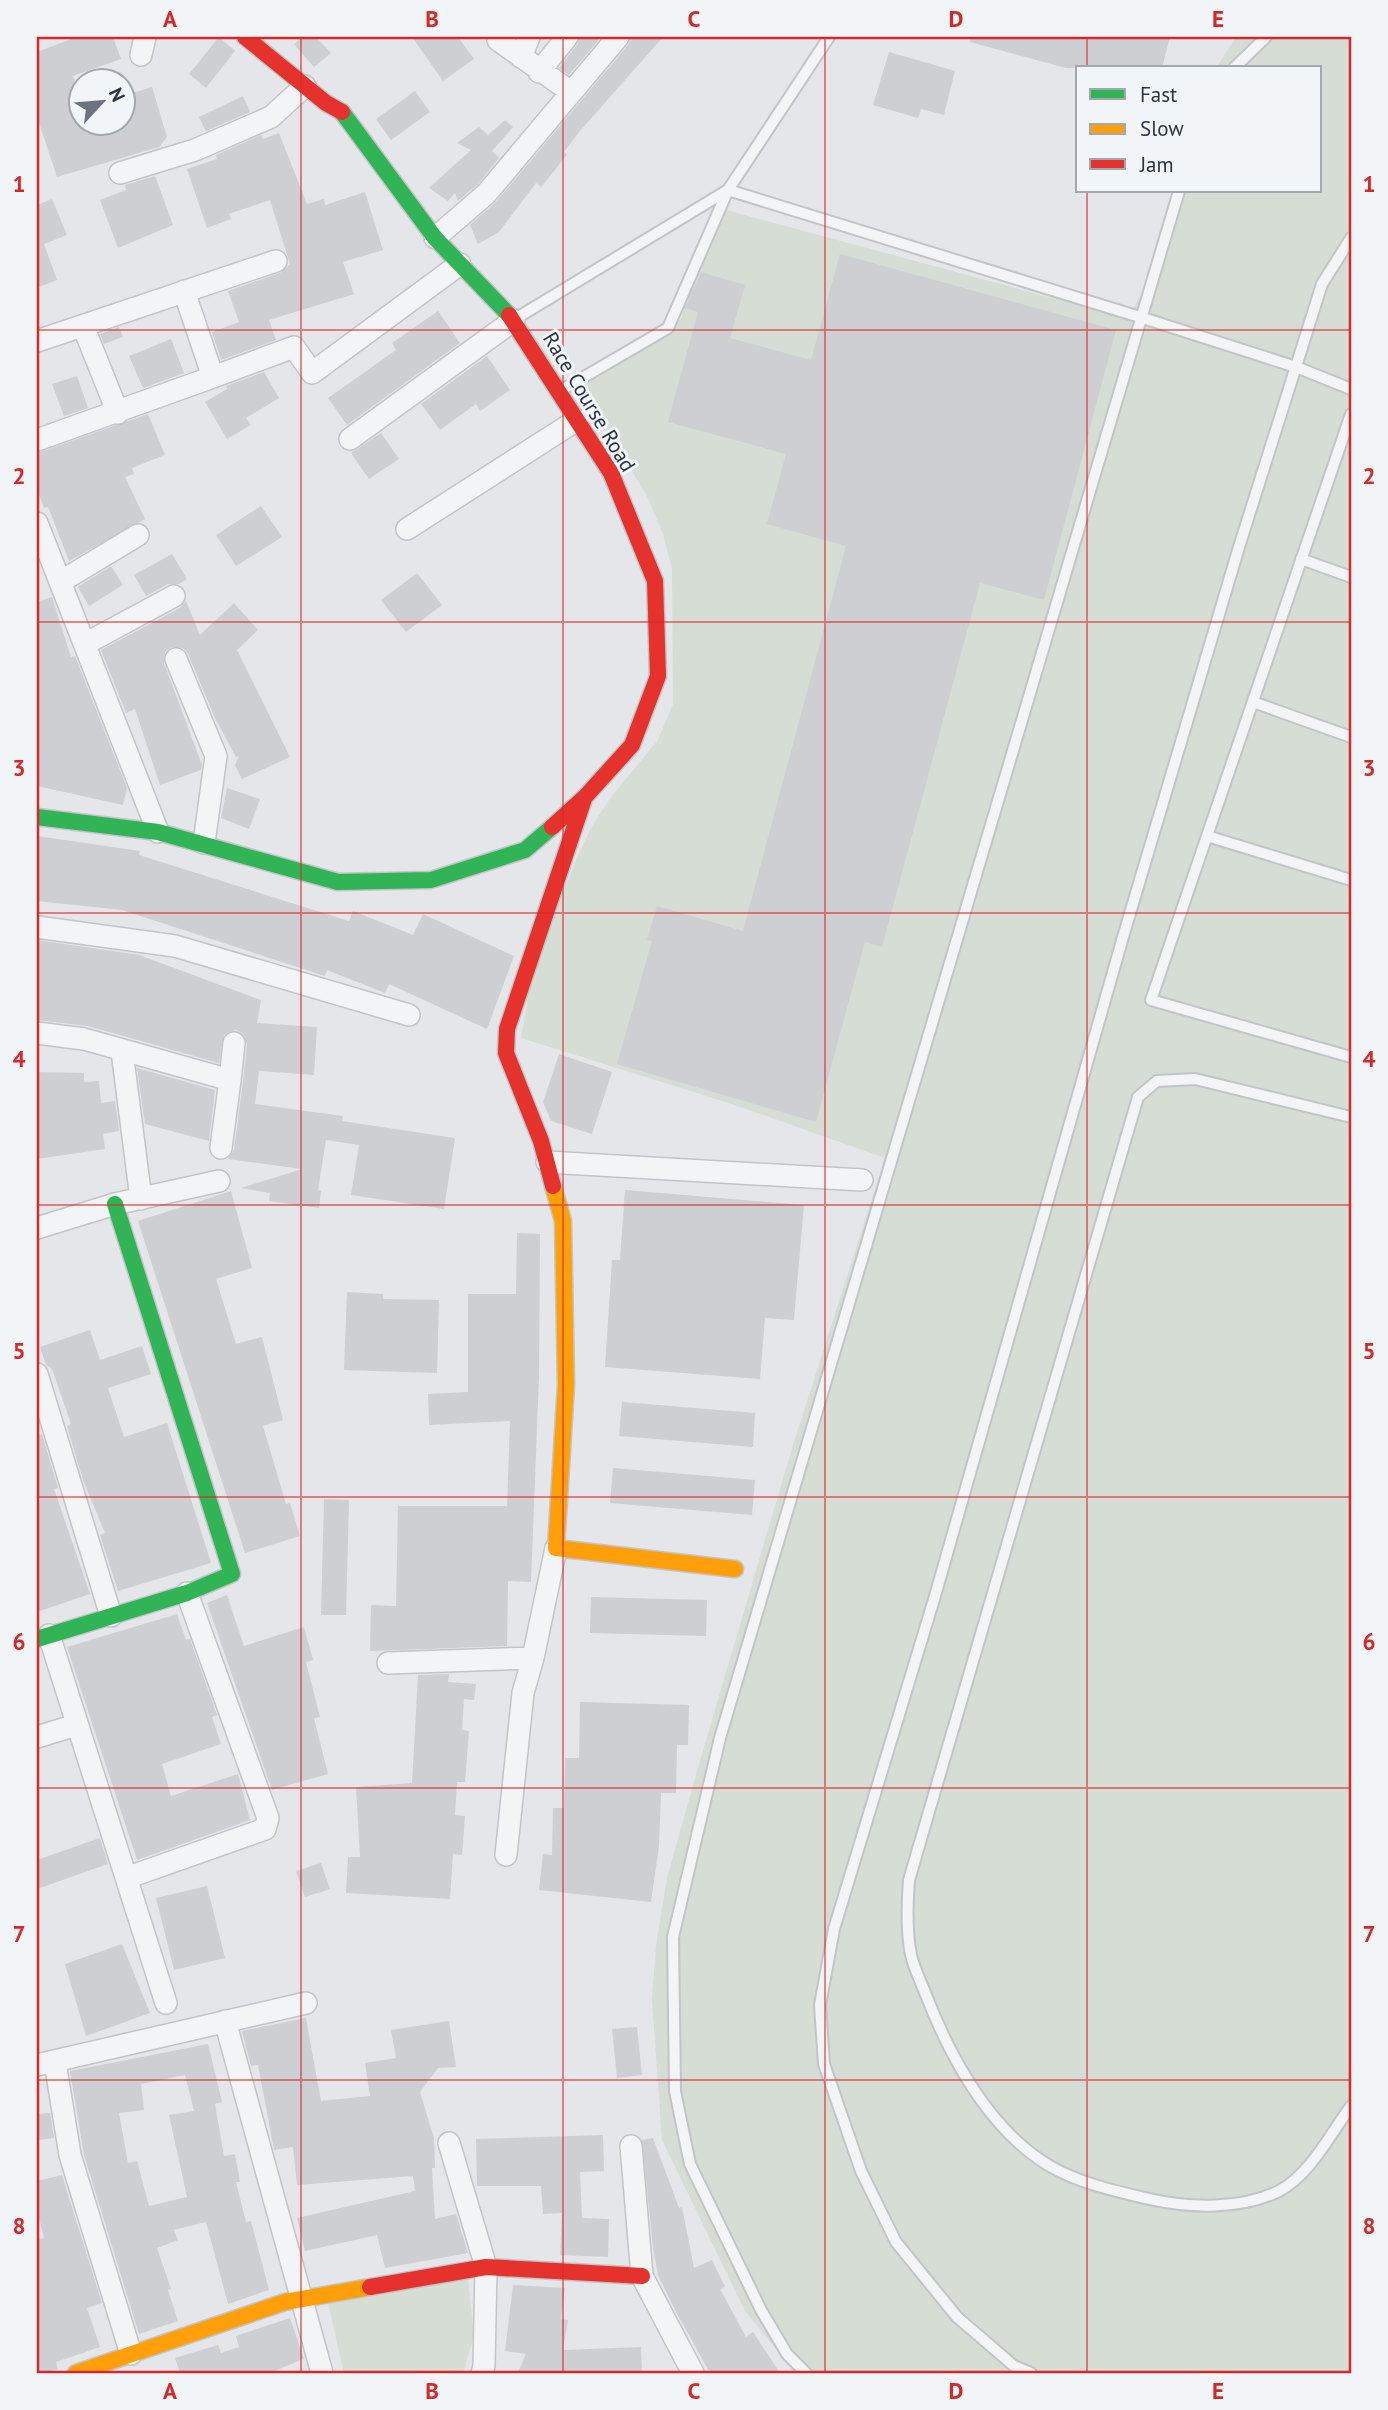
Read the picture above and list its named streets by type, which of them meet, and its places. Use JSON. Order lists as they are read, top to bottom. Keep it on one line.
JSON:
{"streets":{"street":["Race Course Road"]},"legend":["Fast","Slow","Jam"],"north":"top right","grid":{"columns":["A","B","C","D","E"],"rows":["1","2","3","4","5","6","7","8"]}}
